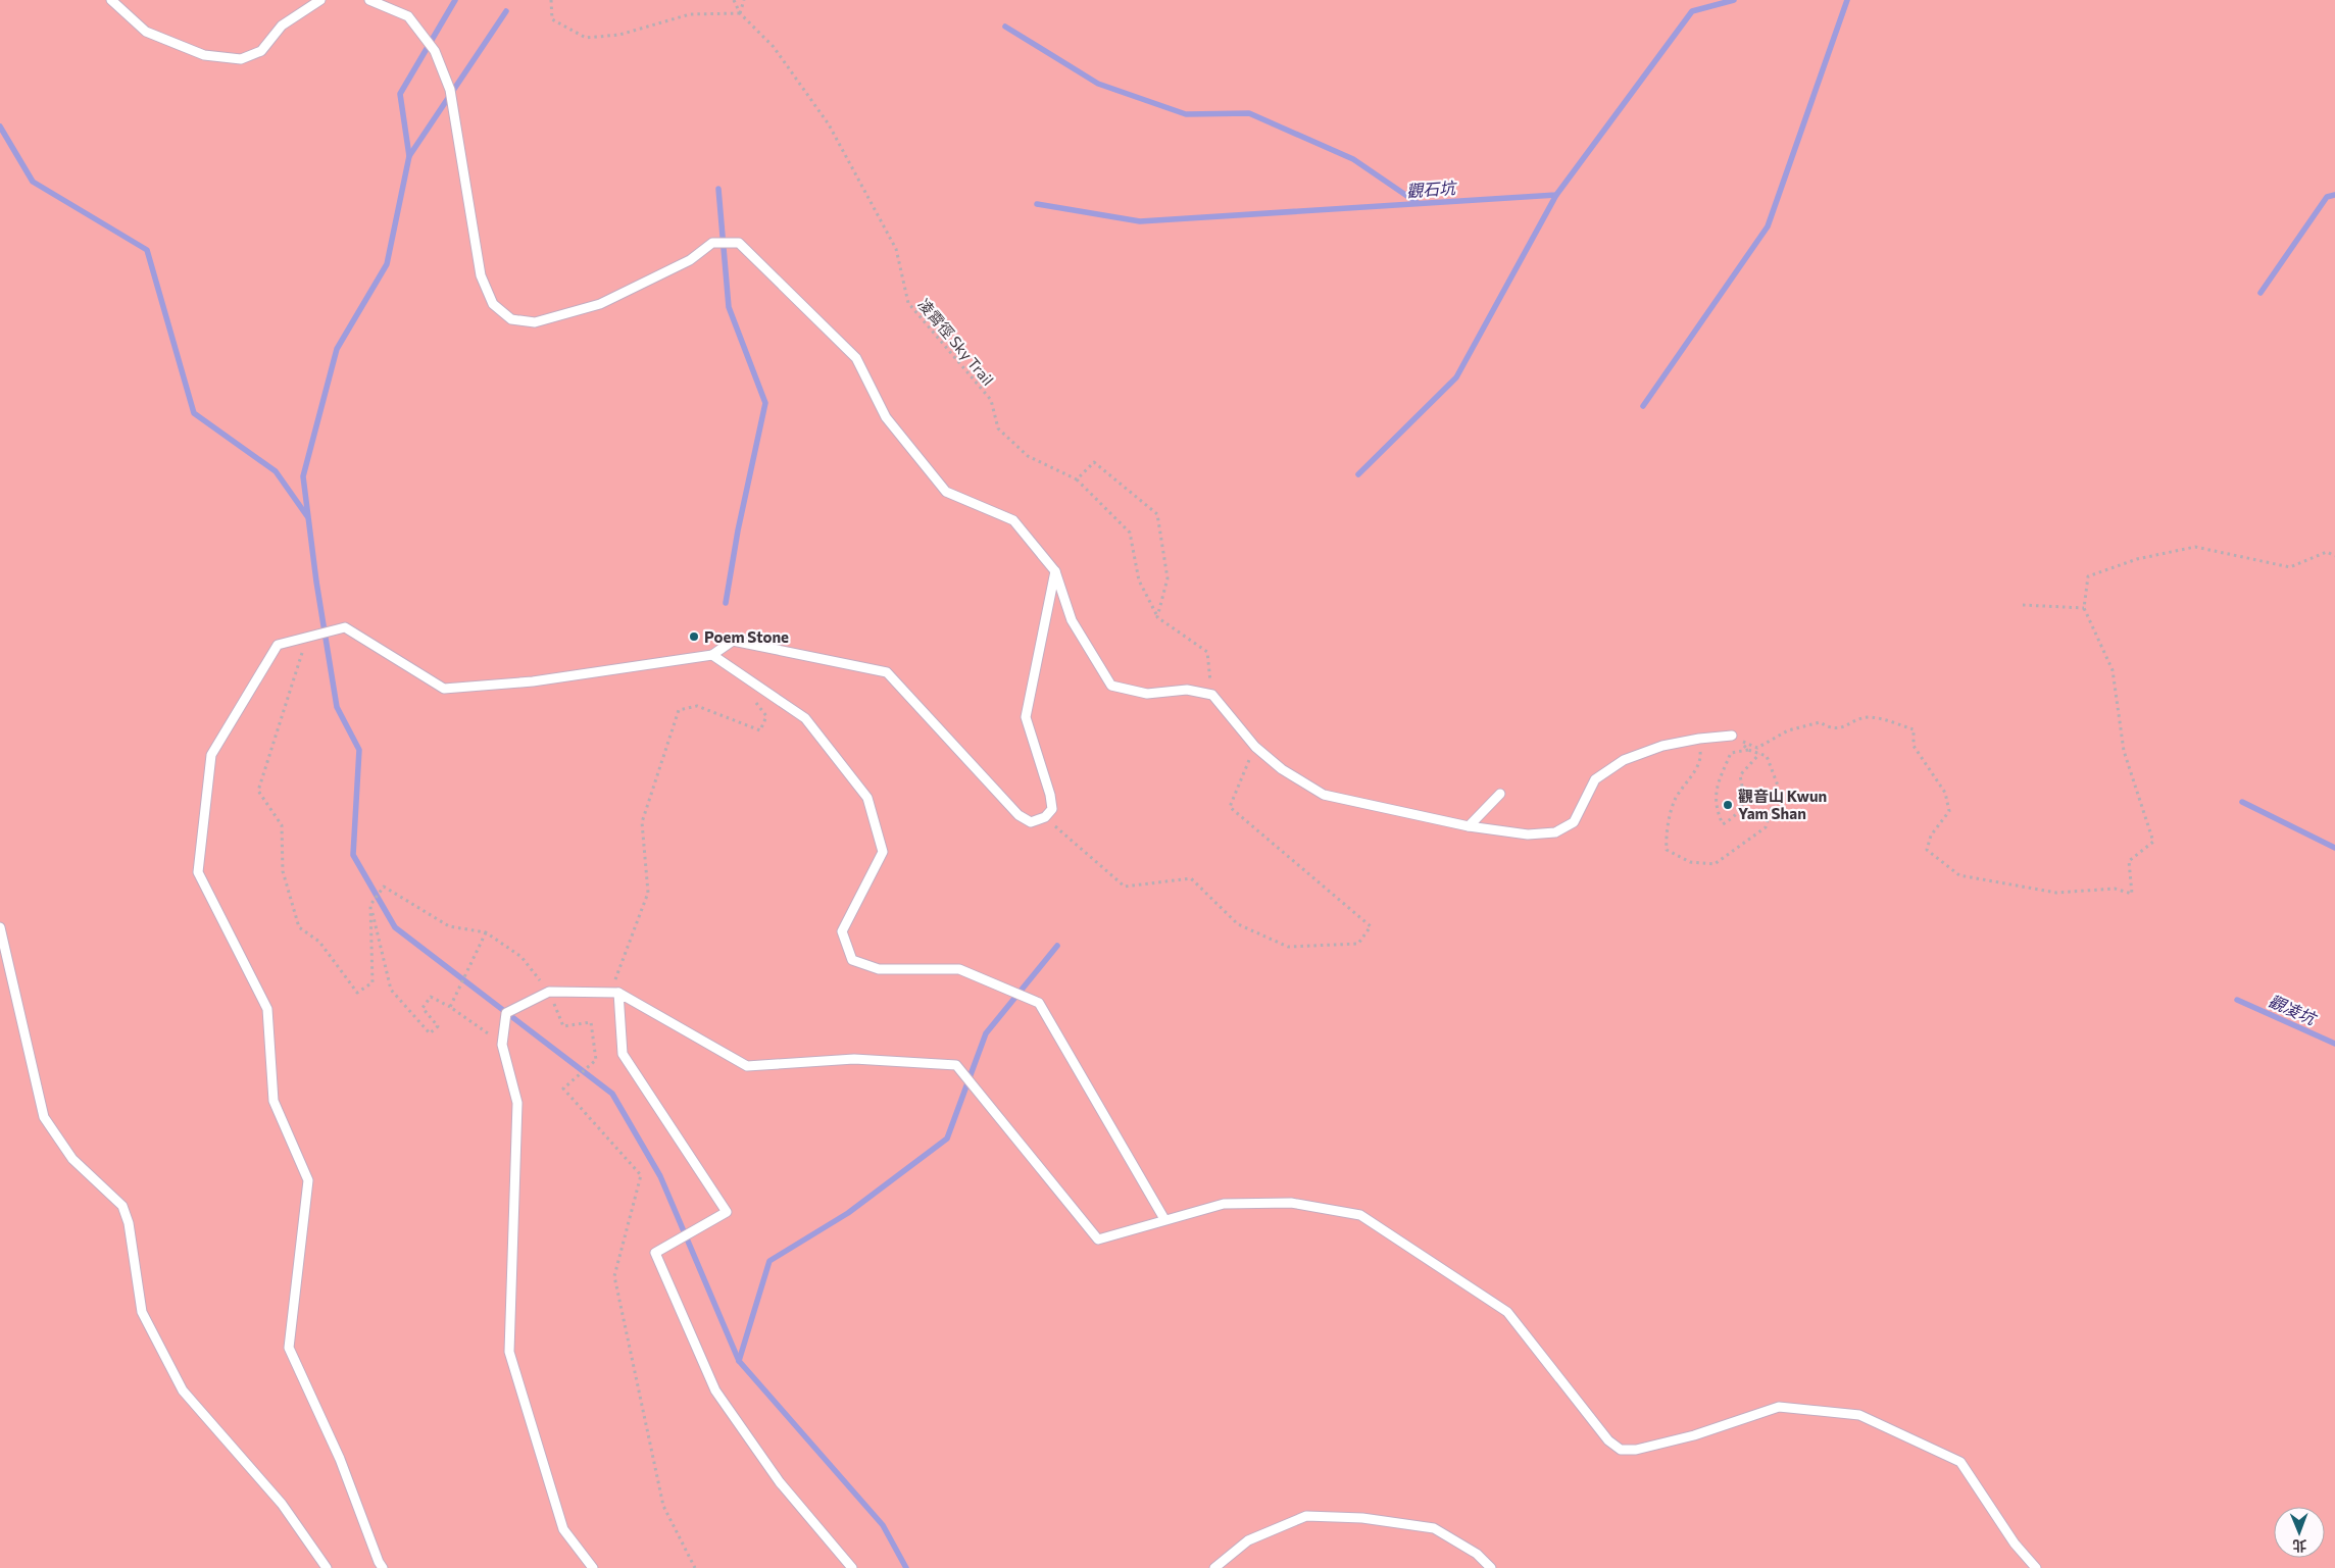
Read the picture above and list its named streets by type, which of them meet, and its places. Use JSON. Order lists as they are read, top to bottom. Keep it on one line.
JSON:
{"streets":{"path":["凌霄徑 Sky Trail"]},"water":["觀石坑","觀凌坑"],"places":["Poem Stone","觀音山 Kwun Yam Shan"],"north":"bottom"}
